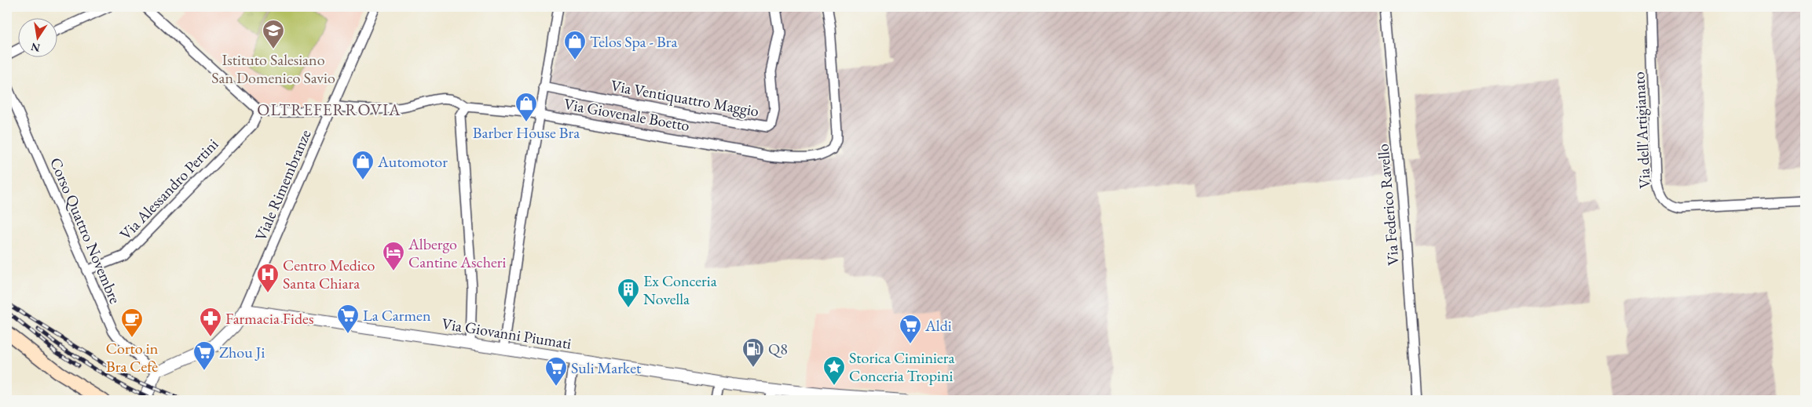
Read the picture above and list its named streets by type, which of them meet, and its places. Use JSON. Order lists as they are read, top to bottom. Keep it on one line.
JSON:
{"streets":{"street":["Via Ventiquattro Maggio","Via Giovenale Boetto","Via dell'Artigianato","Viale Rimembranze","Via Alessandro Pertini","Via Federico Ravello","Corso Quattro Novembre","Via Giovanni Piumati"]},"crossings":[["Via Giovenale Boetto","Viale Rimembranze"],["Via Giovenale Boetto","Via Alessandro Pertini"],["Viale Rimembranze","Via Giovanni Piumati"],["Via Alessandro Pertini","Corso Quattro Novembre"]],"districts":["OLTREFERROVIA"],"places":{"school or university":["Istituto Salesiano San Domenico Savio"],"shop":["Telos Spa - Bra","Barber House Bra","Automotor"],"hotel":["Albergo Cantine Ascheri"],"hospital":["Centro Medico Santa Chiara"],"building":["Ex Conceria Novella"],"supermarket":["La Carmen","Aldi","Zhou Ji","Suli Market"],"pharmacy":["Farmacia Fides"],"cafe":["Corto in Bra Cefè"],"fuel station":["Q8"],"place":["Storica Ciminiera Conceria Tropini"]},"north":"bottom"}
